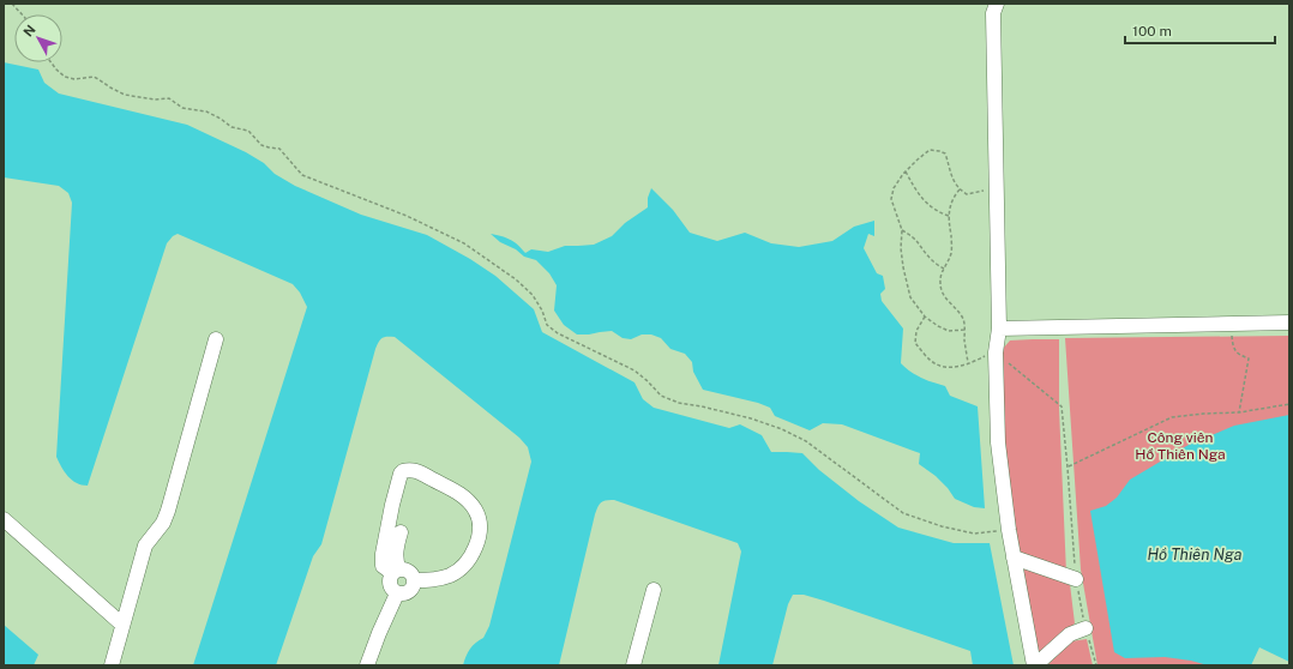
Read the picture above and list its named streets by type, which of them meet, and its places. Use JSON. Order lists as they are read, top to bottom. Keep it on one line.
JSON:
{"water":["Hồ Thiên Nga"],"parks":["Công viên Hồ Thiên Nga"],"scale_bar":"100 m","north":"top left"}
